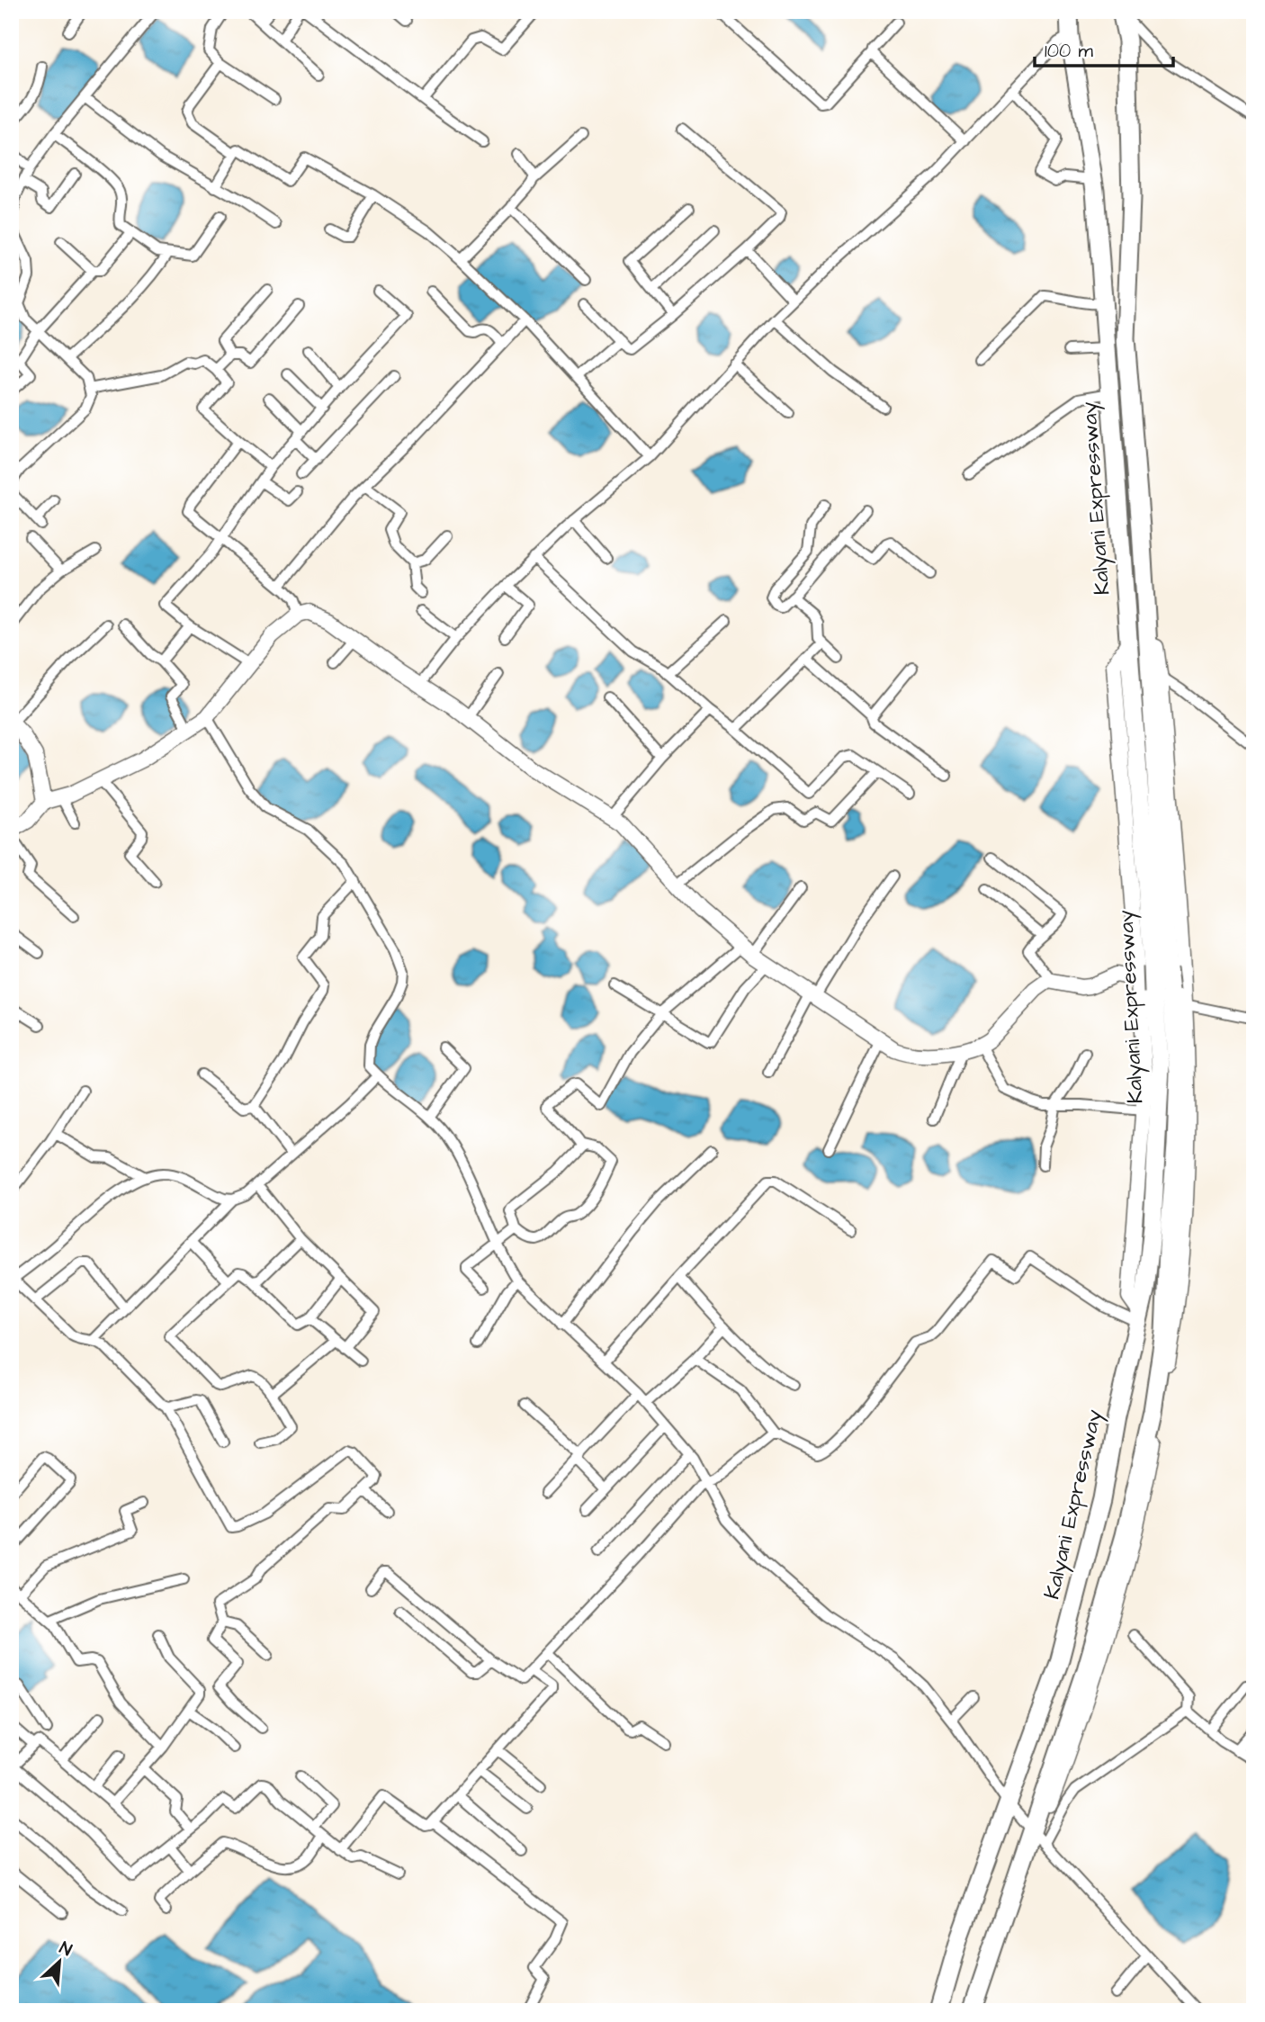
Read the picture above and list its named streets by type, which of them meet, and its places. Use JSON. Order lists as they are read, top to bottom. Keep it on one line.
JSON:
{"streets":{"highway":["Kalyani Expressway"]},"scale_bar":"100 m","north":"top right"}
